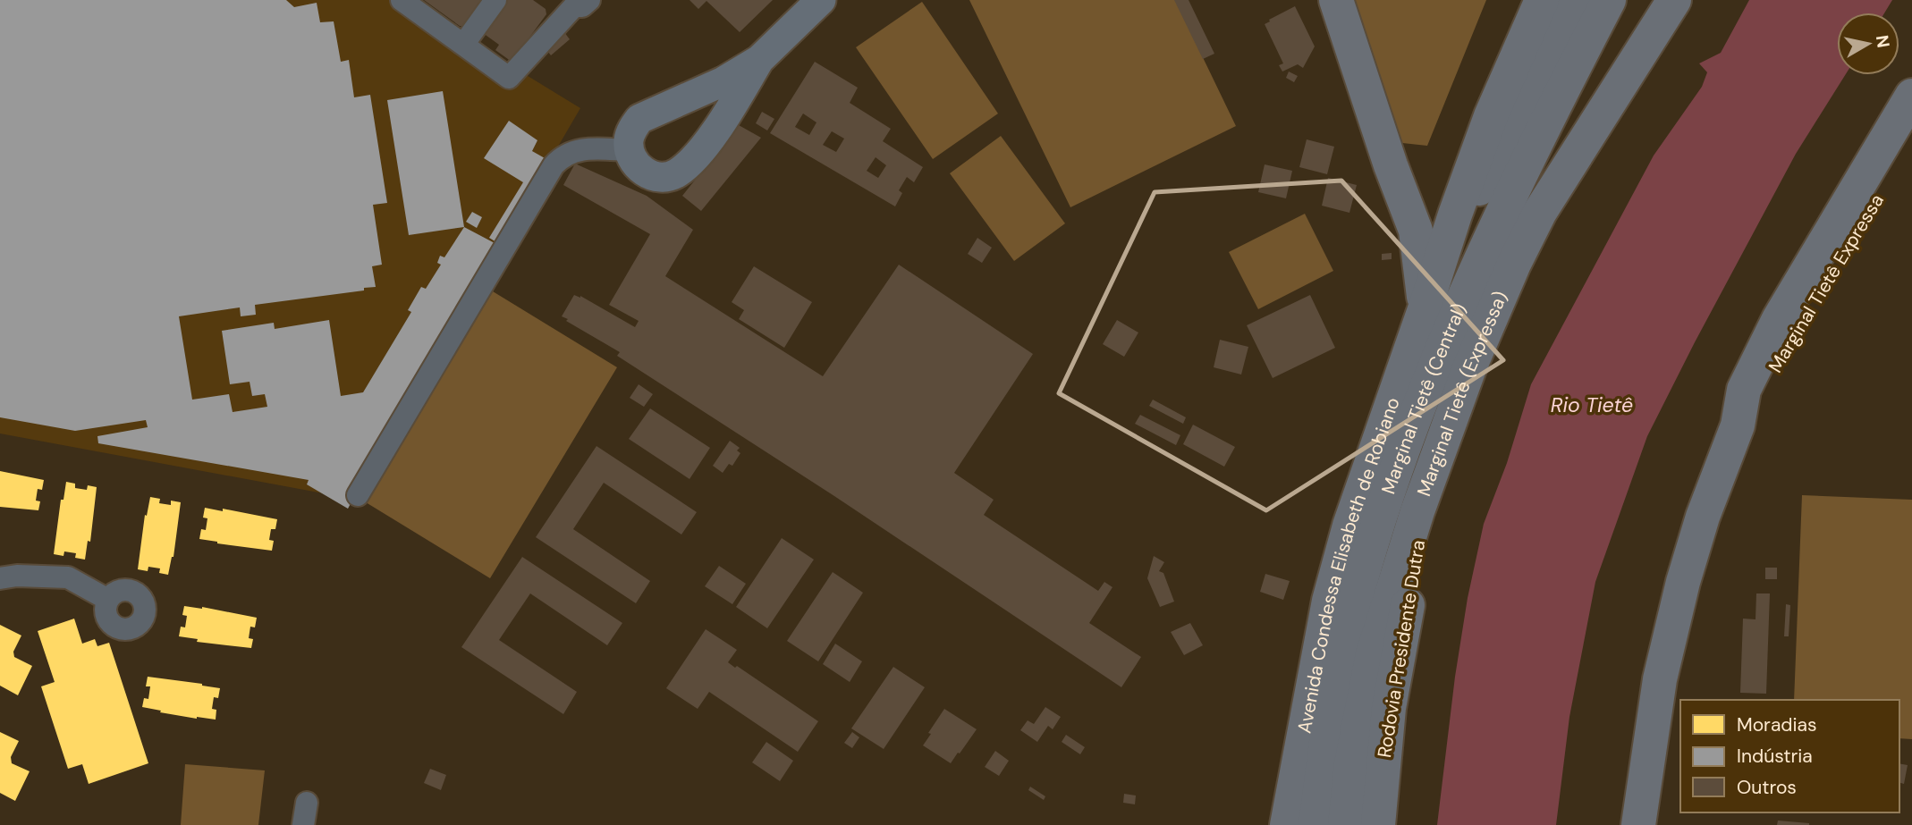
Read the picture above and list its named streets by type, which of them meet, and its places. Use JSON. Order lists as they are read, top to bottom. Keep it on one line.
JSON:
{"streets":{"highway":["Marginal Tietê Expressa","Marginal Tietê (Expressa)","Marginal Tietê (Central)","Avenida Condessa Elisabeth de Robiano","Rodovia Presidente Dutra"]},"crossings":[["Marginal Tietê (Expressa)","Rodovia Presidente Dutra"]],"water":["Rio Tietê"],"legend":["Moradias","Indústria","Outros"],"north":"right"}
